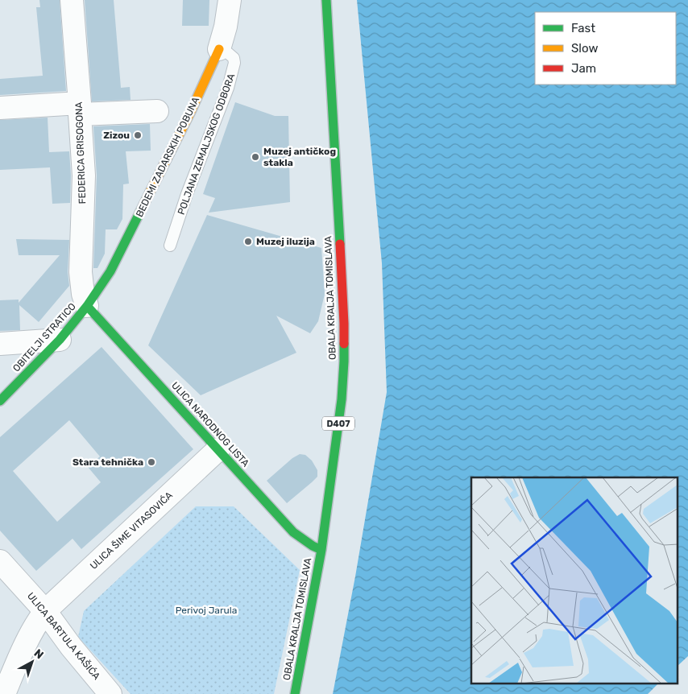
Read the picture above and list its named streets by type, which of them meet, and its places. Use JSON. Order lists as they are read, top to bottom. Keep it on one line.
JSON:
{"streets":{"street":["FEDERICA GRISOGONA","BEDEMI ZADARSKIH POBUNA","OBALA KRALJA TOMISLAVA","OBITELJI STRATICO","D407","ULICA NARODNOG LISTA","ULICA ŠIME VITASOVIĆA","ULICA BARTULA KAŠIĆA"],"lane":["POLJANA ZEMALJSKOG ODBORA"]},"crossings":[["POLJANA ZEMALJSKOG ODBORA","BEDEMI ZADARSKIH POBUNA"],["FEDERICA GRISOGONA","BEDEMI ZADARSKIH POBUNA"],["FEDERICA GRISOGONA","OBITELJI STRATICO"],["FEDERICA GRISOGONA","ULICA NARODNOG LISTA"],["BEDEMI ZADARSKIH POBUNA","OBITELJI STRATICO"],["BEDEMI ZADARSKIH POBUNA","ULICA NARODNOG LISTA"],["OBALA KRALJA TOMISLAVA","ULICA NARODNOG LISTA"],["OBITELJI STRATICO","ULICA NARODNOG LISTA"],["ULICA NARODNOG LISTA","ULICA ŠIME VITASOVIĆA"],["ULICA ŠIME VITASOVIĆA","ULICA BARTULA KAŠIĆA"]],"parks":["Perivoj Jarula"],"places":["Zizou","Muzej antičkog stakla","Muzej iluzija","Stara tehnička"],"legend":["Fast","Slow","Jam"],"north":"top right"}
